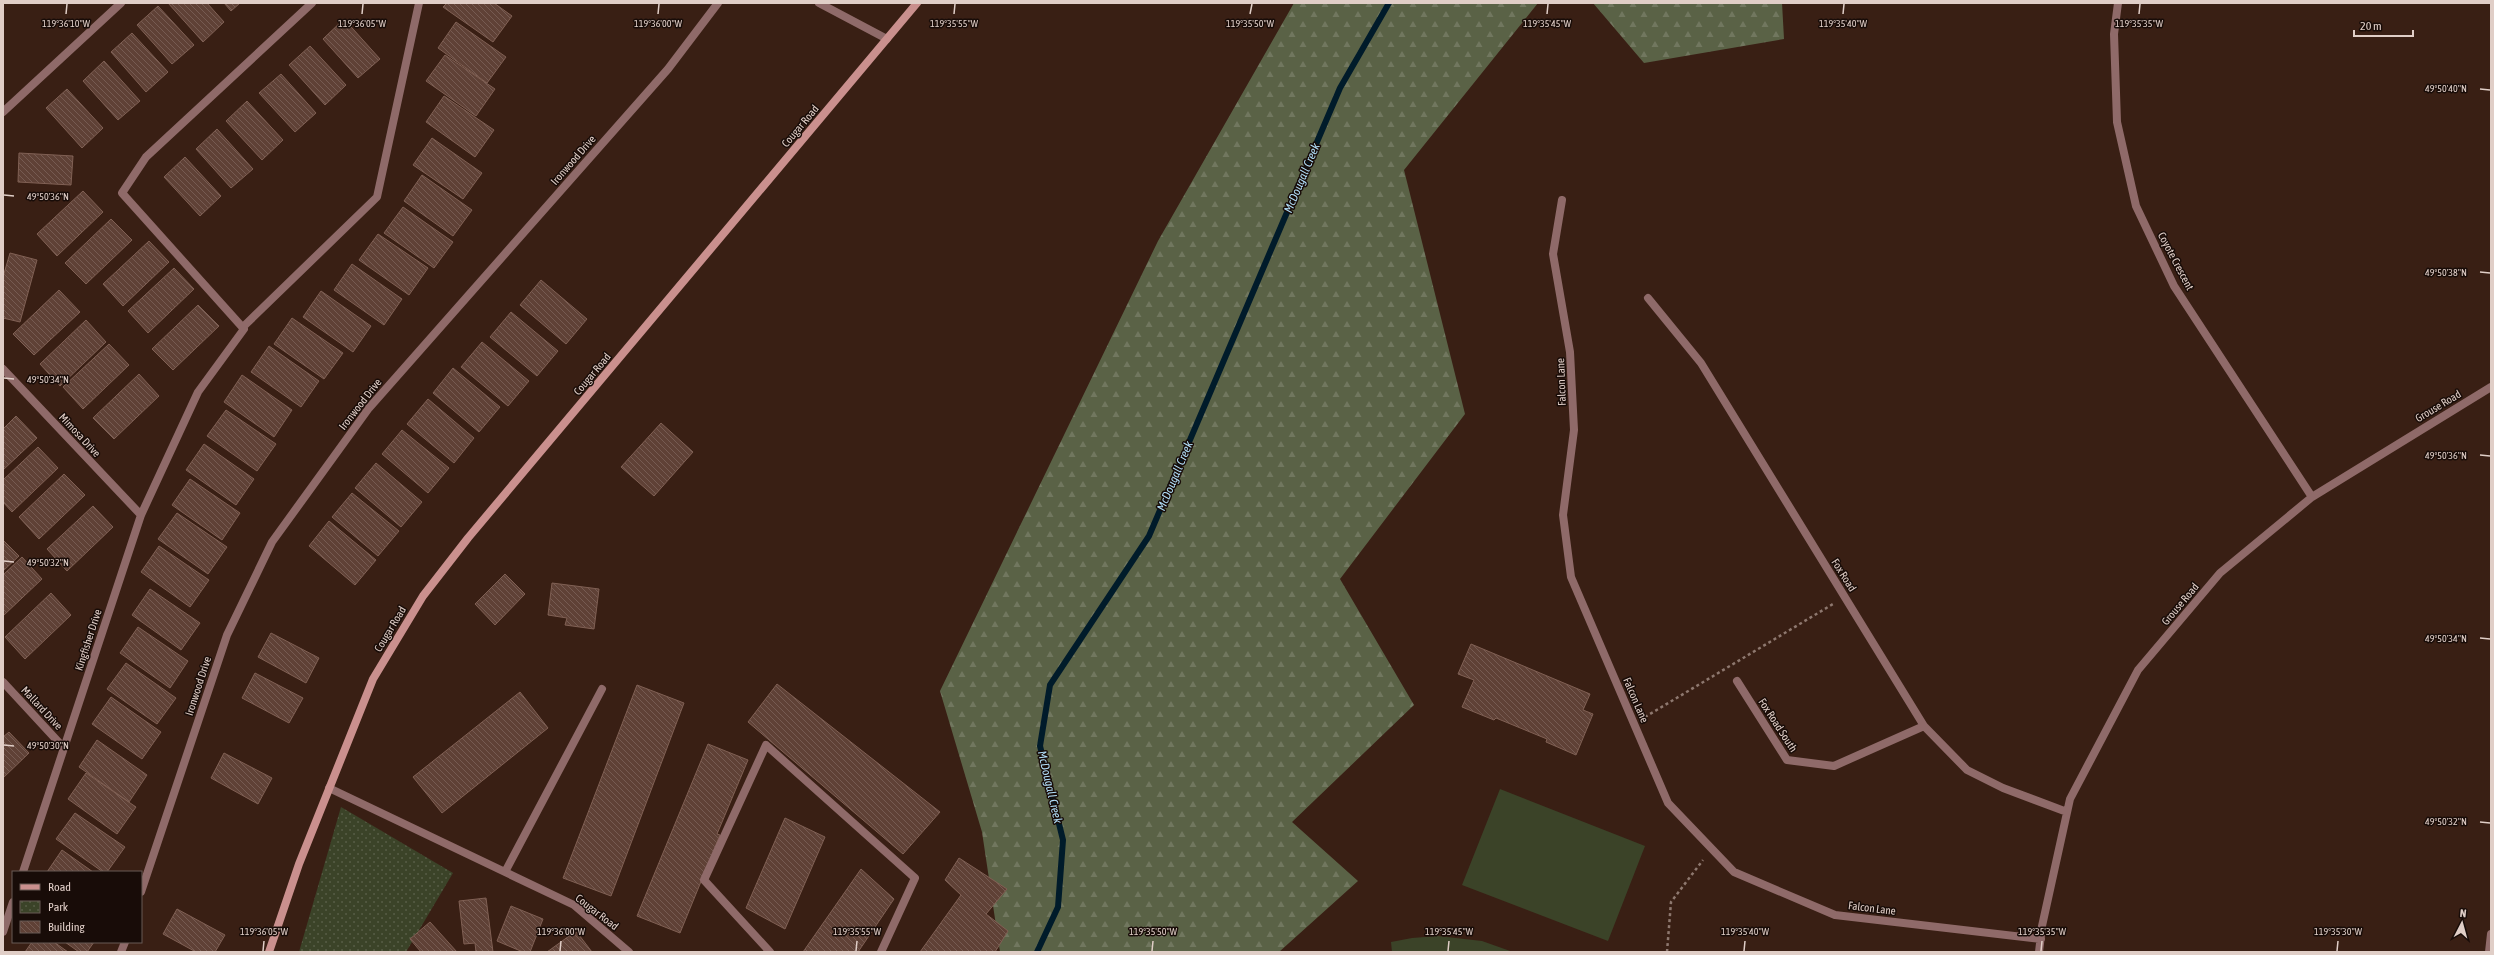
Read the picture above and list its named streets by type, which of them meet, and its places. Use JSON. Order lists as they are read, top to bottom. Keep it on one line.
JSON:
{"streets":{"street":["Cougar Road","Ironwood Drive","Coyote Crescent","Falcon Lane","Grouse Road","Mimosa Drive","Fox Road","Kingfisher Drive","Mallard Drive","Fox Road South"]},"crossings":[["Coyote Crescent","Grouse Road"],["Falcon Lane","Grouse Road"],["Grouse Road","Fox Road"],["Mimosa Drive","Kingfisher Drive"],["Fox Road","Fox Road South"],["Kingfisher Drive","Mallard Drive"]],"water":["McDougall Creek"],"legend":["Road","Park","Building"],"scale_bar":"20 m","north":"top","coordinates":["119°36'10\"W","119°36'05\"W","119°36'00\"W","119°35'55\"W","119°35'50\"W","119°35'45\"W","119°35'40\"W","119°35'35\"W","49°50'40\"N","49°50'36\"N","49°50'38\"N","49°50'34\"N","49°50'32\"N","49°50'30\"N","119°35'30\"W"]}
